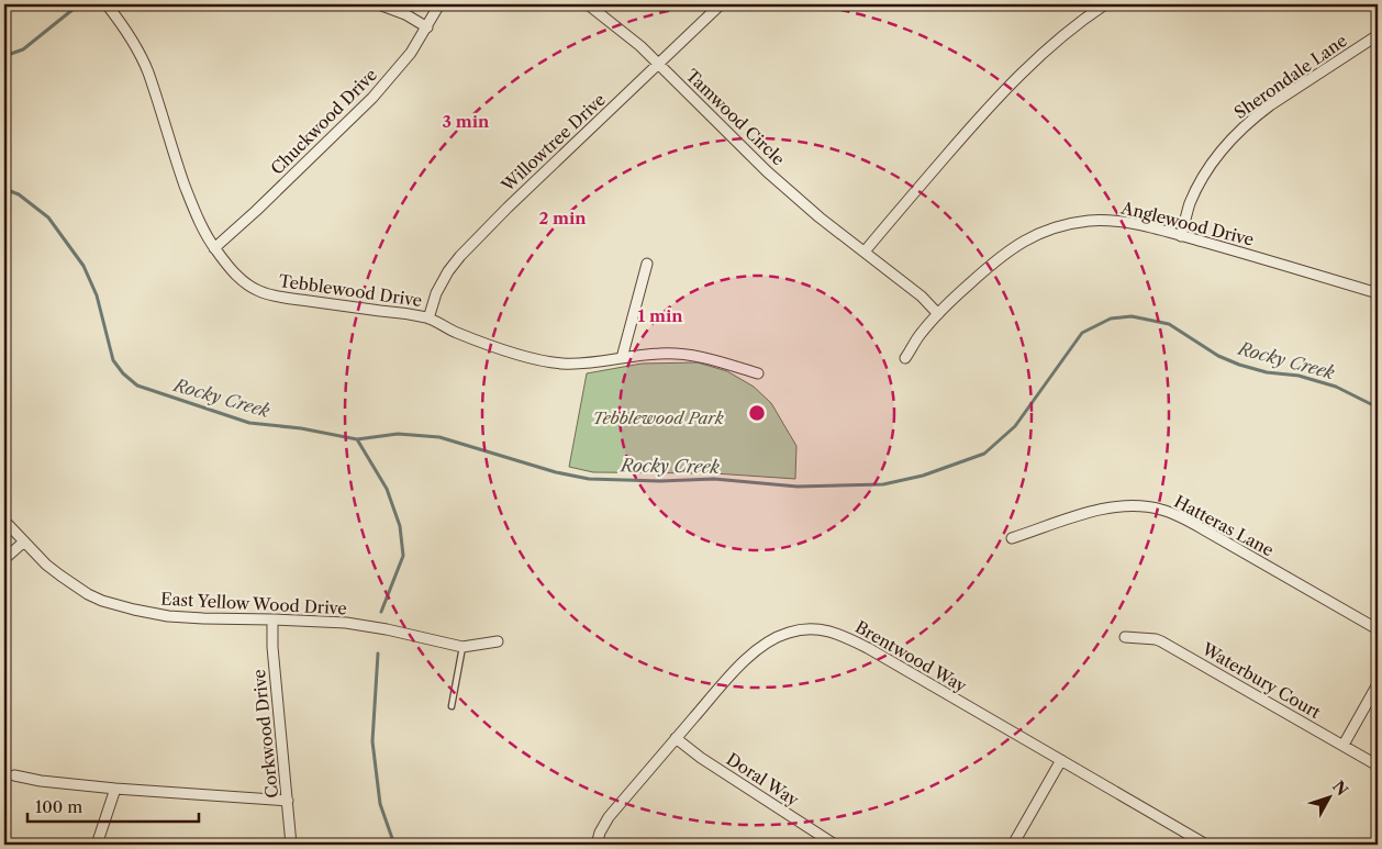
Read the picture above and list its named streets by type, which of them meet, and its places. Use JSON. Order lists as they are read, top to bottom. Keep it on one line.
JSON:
{"streets":{"street":["Sherondale Lane","Tamwood Circle","Chuckwood Drive","Willowtree Drive","Anglewood Drive","Tebblewood Drive","Hatteras Lane","East Yellow Wood Drive","Brentwood Way","Waterbury Court","Corkwood Drive","Doral Way"]},"crossings":[["Sherondale Lane","Anglewood Drive"],["Tamwood Circle","Willowtree Drive"],["Tamwood Circle","Anglewood Drive"],["Chuckwood Drive","Tebblewood Drive"],["Willowtree Drive","Tebblewood Drive"],["East Yellow Wood Drive","Corkwood Drive"],["Brentwood Way","Doral Way"]],"water":["Rocky Creek"],"parks":["Tebblewood Park"],"scale_bar":"100 m","north":"top right","rings":["3 min","2 min","1 min"]}
